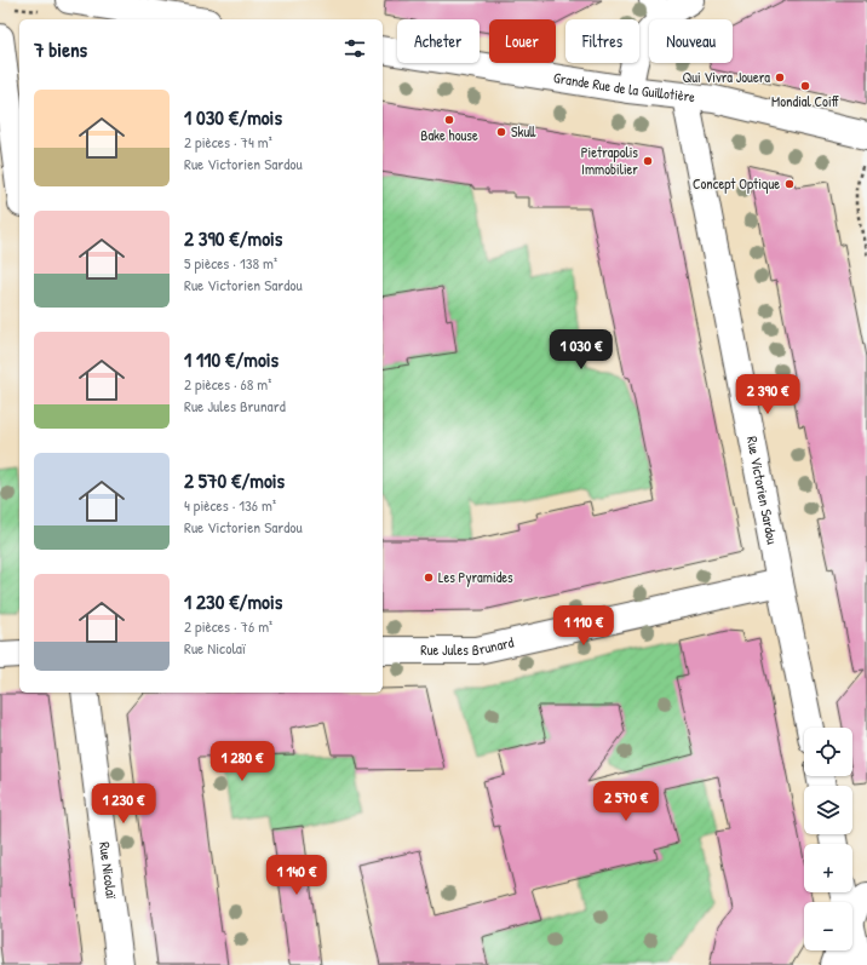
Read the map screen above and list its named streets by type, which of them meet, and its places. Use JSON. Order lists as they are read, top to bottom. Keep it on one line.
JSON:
{"streets":{"street":["Grande Rue de la Guillotière","Rue Victorien Sardou","Rue Jules Brunard","Rue Nicolaï"]},"crossings":[["Grande Rue de la Guillotière","Rue Victorien Sardou"],["Rue Victorien Sardou","Rue Jules Brunard"]],"places":["Qui Vivra Jouera","Mondial Coiff","Bake house","Skull","Pietrapolis Immobilier","Concept Optique","Les Pyramides"],"page":{"chip":["Acheter","Louer","Filtres","Nouveau"],"heading":"7 biens","list":[{"name":"1 030 €/mois","note":"2 pièces · 74 m² · Rue Victorien Sardou"},{"name":"2 390 €/mois","note":"5 pièces · 138 m² · Rue Victorien Sardou"},{"name":"1 110 €/mois","note":"2 pièces · 68 m² · Rue Jules Brunard"},{"name":"2 570 €/mois","note":"4 pièces · 136 m² · Rue Victorien Sardou"},{"name":"1 230 €/mois","note":"2 pièces · 76 m² · Rue Nicolaï"}],"price":["1 030 €","2 390 €","1 110 €","1 280 €","2 570 €","1 230 €","1 140 €"],"map_buttons":["+","−"]}}
